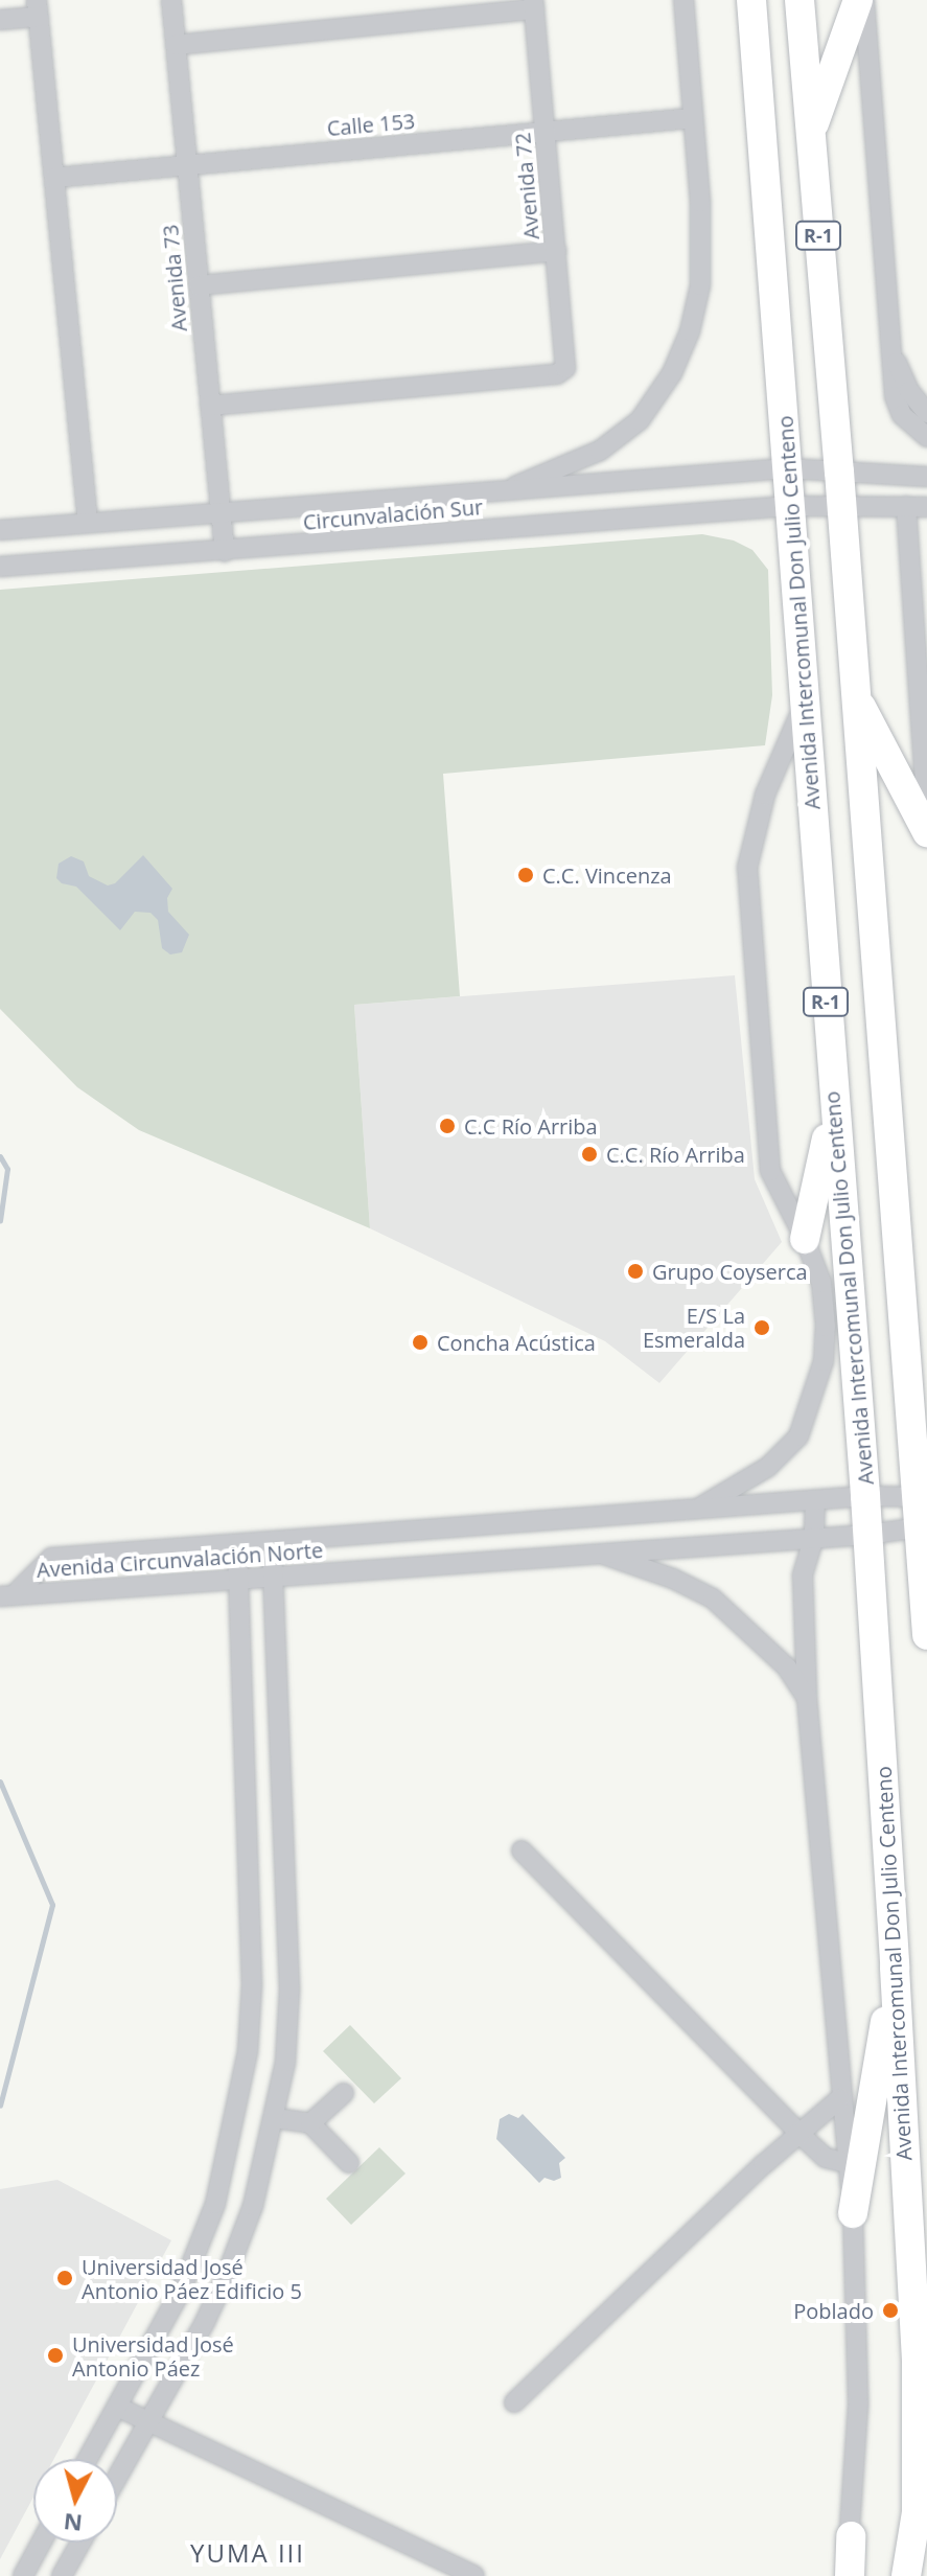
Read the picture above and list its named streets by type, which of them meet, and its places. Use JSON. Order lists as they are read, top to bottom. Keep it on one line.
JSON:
{"streets":{"main road":["R-1","Avenida Intercomunal Don Julio Centeno"],"street":["Calle 153","Avenida 72","Avenida 73","Circunvalación Sur","Avenida Circunvalación Norte"]},"crossings":[["Calle 153","Avenida 72"],["Calle 153","Avenida 73"],["Avenida 72","Avenida 73"],["R-1","Circunvalación Sur"],["R-1","Avenida Circunvalación Norte"],["Avenida 73","Circunvalación Sur"],["Circunvalación Sur","Avenida Intercomunal Don Julio Centeno"],["Avenida Intercomunal Don Julio Centeno","Avenida Circunvalación Norte"]],"districts":["YUMA III"],"places":["C.C. Vincenza","C.C Río Arriba","C.C. Río Arriba","Grupo Coyserca","E/S La Esmeralda","Concha Acústica","Universidad José Antonio Páez Edificio 5","Poblado","Universidad José Antonio Páez"],"north":"bottom"}
